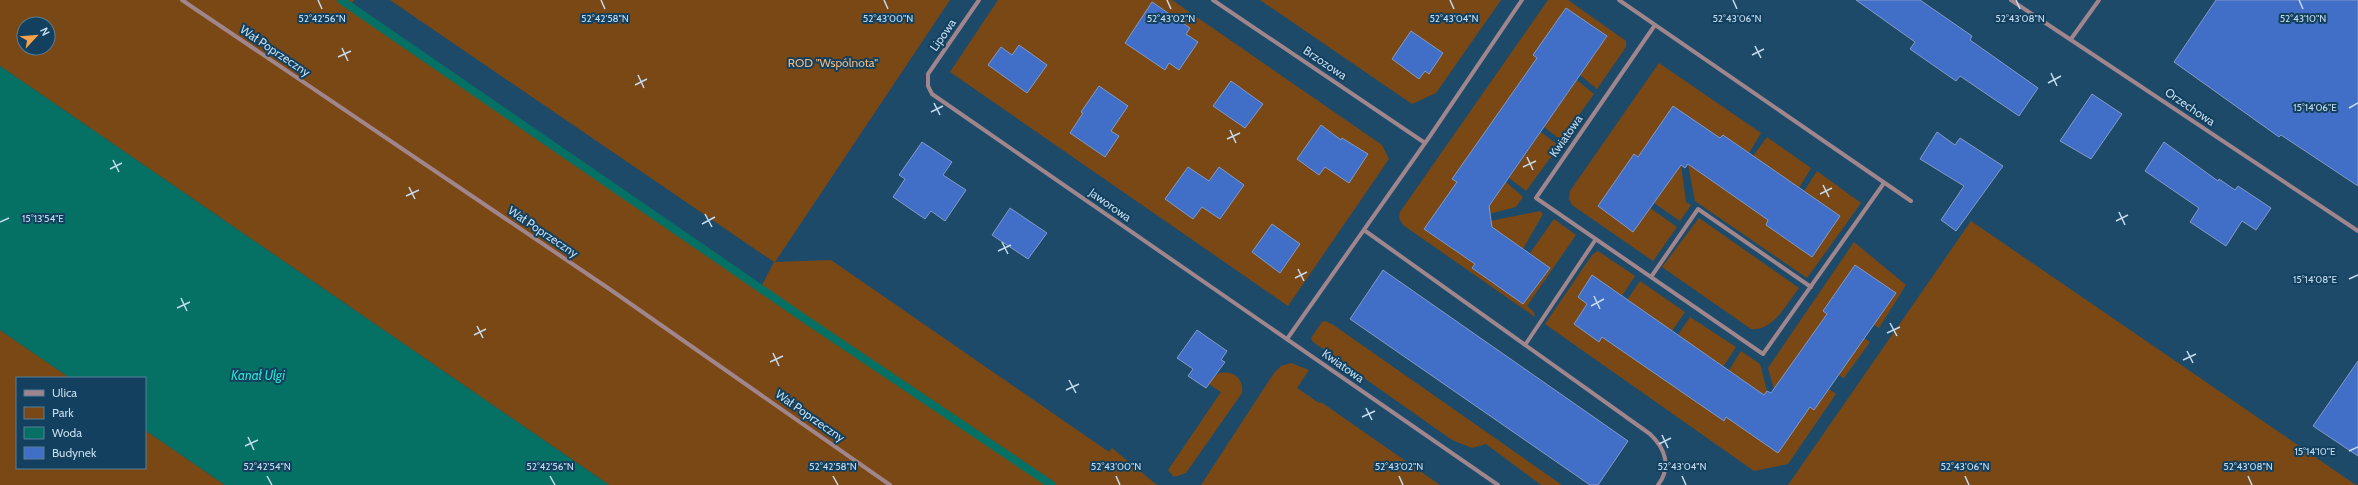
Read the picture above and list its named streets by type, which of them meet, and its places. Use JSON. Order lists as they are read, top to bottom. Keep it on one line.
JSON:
{"streets":{"street":["Lipowa","Wał Poprzeczny","Brzozowa","Orzechowa","Kwiatowa","Jaworowa"]},"crossings":[["Lipowa","Jaworowa"],["Kwiatowa","Jaworowa"]],"water":["Kanał Ulgi"],"parks":["ROD \"Wspólnota\""],"legend":["Ulica","Park","Woda","Budynek"],"north":"top right","coordinates":["52°43'10\"N","52°42'56\"N","52°42'58\"N","52°43'00\"N","52°43'02\"N","52°43'04\"N","52°43'06\"N","52°43'08\"N","15°14'06\"E","15°13'54\"E","15°14'08\"E","15°14'10\"E","52°42'54\"N"]}
